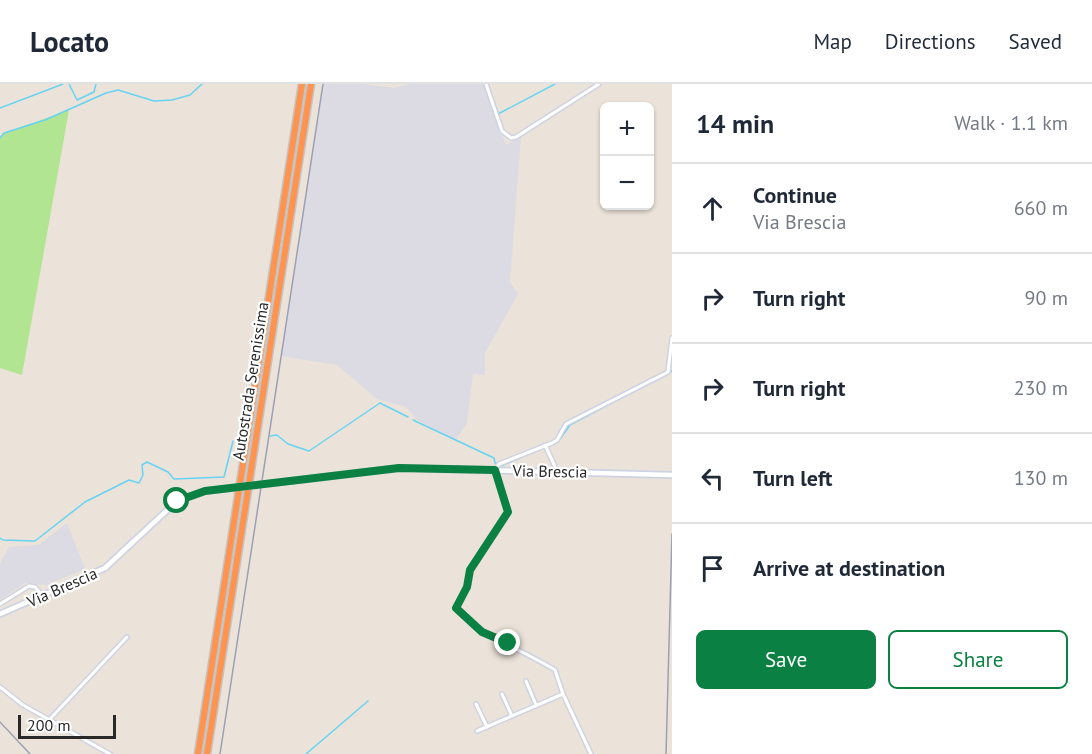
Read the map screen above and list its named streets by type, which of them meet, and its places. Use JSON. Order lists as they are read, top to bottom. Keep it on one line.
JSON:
{"streets":{"highway":["Autostrada Serenissima"],"main road":["Via Brescia"]},"scale_bar":"200 m","page":{"header":"Locato","nav":["Map","Directions","Saved"],"heading":["14 min","Walk · 1.1 km"],"map_buttons":["+","−"],"list":[["Continue","Via Brescia","660 m"],["Turn right","90 m"],["Turn right","230 m"],["Turn left","130 m"],"Arrive at destination"],"buttons":["Save","Share"],"scale":"200 m"}}
